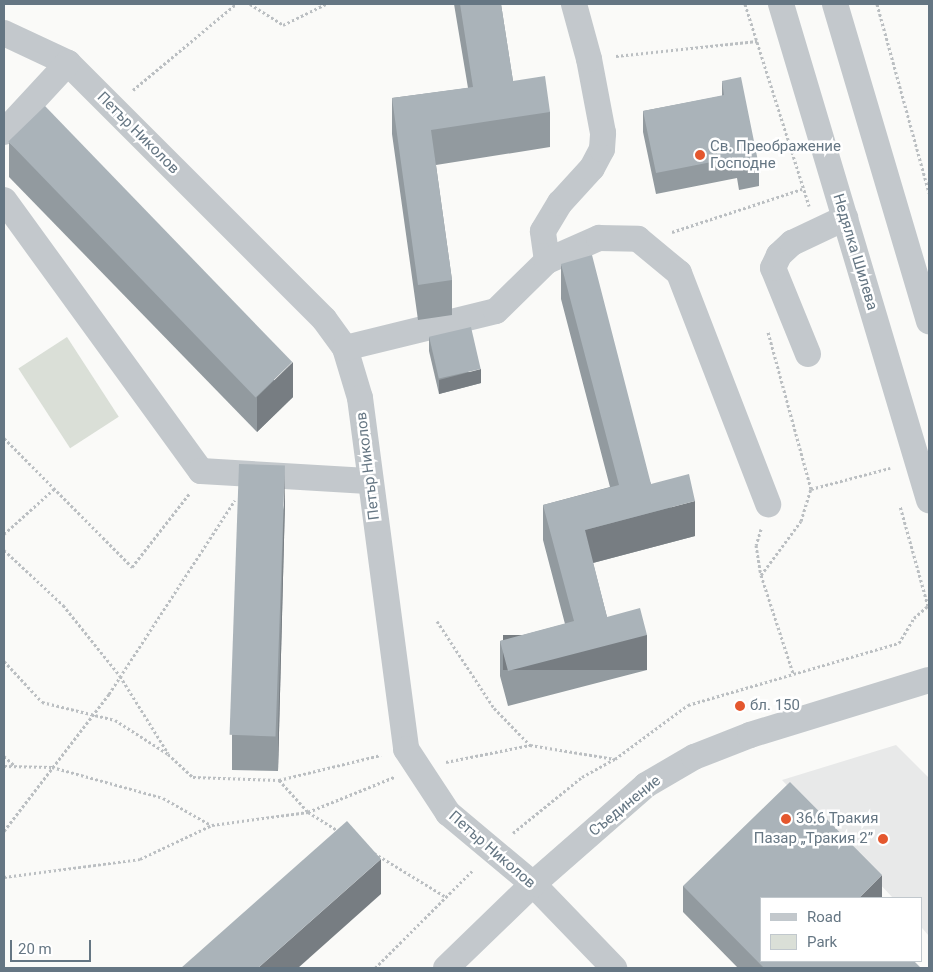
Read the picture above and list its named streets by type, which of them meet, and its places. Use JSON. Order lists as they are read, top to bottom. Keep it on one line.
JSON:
{"streets":{"street":["Петър Николов","Недялка Шилева","Съединение"]},"crossings":[["Петър Николов","Съединение"]],"places":["Св. Преображение Господне","бл. 150","36.6 Тракия","Пазар „Тракия 2”"],"legend":["Road","Park"],"scale_bar":"20 m"}
